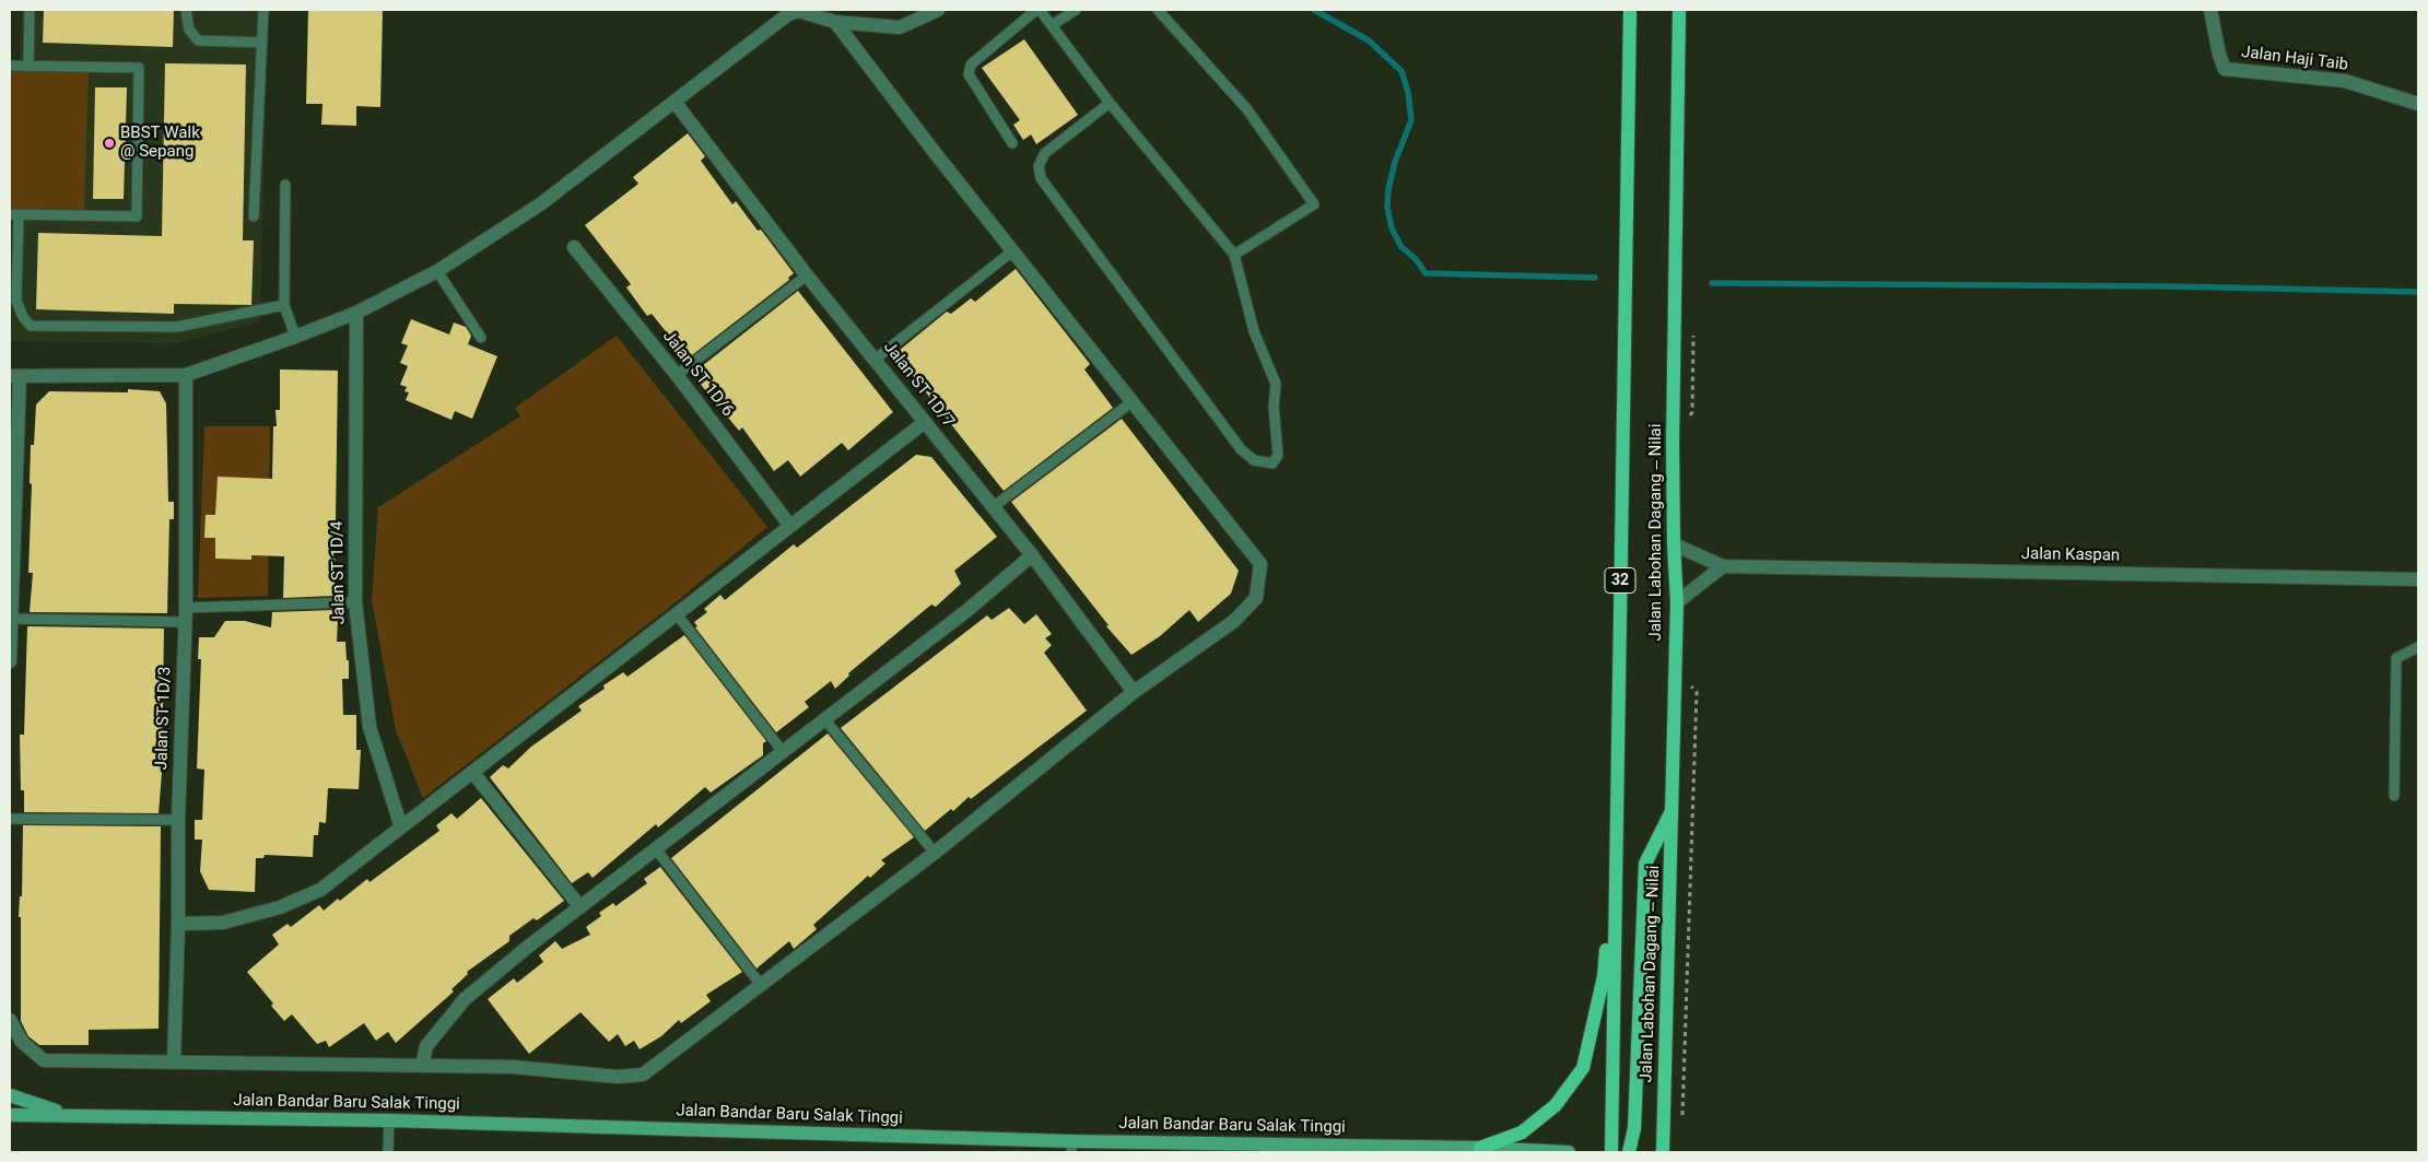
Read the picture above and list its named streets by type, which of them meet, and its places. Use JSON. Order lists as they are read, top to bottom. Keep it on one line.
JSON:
{"streets":{"main road":["Jalan Labohan Dagang ‒ Nilai","32","Jalan Bandar Baru Salak Tinggi"],"street":["Jalan Haji Taib","Jalan ST 1D/6","Jalan ST 1D/7","Jalan Kaspan","Jalan ST 1D/4","Jalan ST 1D/3"]},"places":["BBST Walk @ Sepang"]}
